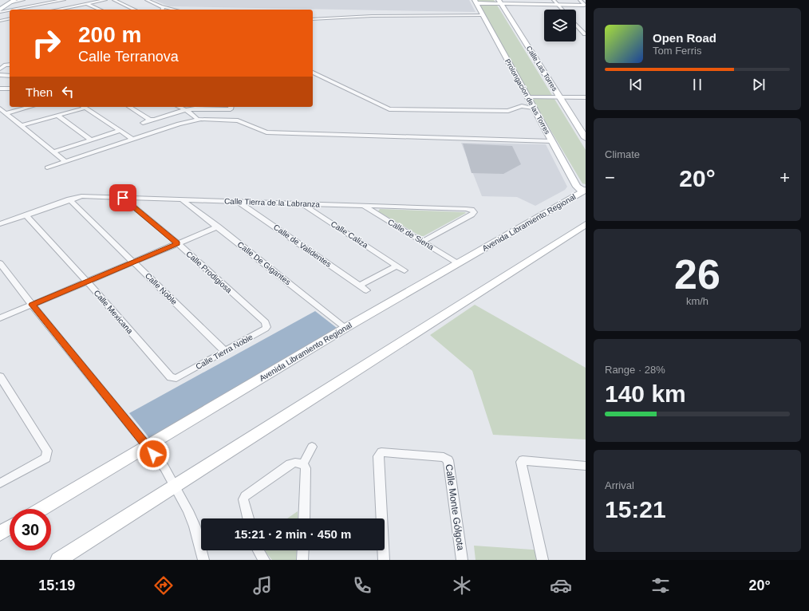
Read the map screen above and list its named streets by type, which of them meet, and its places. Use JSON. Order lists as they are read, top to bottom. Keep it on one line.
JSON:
{"streets":{"street":["Calle Las Torres","Prolongacion de las Torres","Calle Tierra de la Labranza","Avenida Libramiento Regional","Calle Caliza","Calle de Siena","Calle de Validentes","Calle De Gigantes","Calle Prodigiosa","Calle Noble","Calle Mexicana","Calle Tierra Noble","Calle Monte Gólgota"]},"crossings":[["Prolongacion de las Torres","Avenida Libramiento Regional"],["Calle Tierra de la Labranza","Calle Caliza"],["Calle Tierra de la Labranza","Calle de Siena"],["Calle Tierra de la Labranza","Calle de Validentes"],["Calle Tierra de la Labranza","Calle De Gigantes"],["Calle Tierra de la Labranza","Calle Prodigiosa"],["Calle Tierra de la Labranza","Calle Noble"],["Avenida Libramiento Regional","Calle de Siena"],["Avenida Libramiento Regional","Calle De Gigantes"],["Calle Prodigiosa","Calle Tierra Noble"],["Calle Noble","Calle Tierra Noble"],["Calle Mexicana","Calle Tierra Noble"]],"page":{"turn":["200 m","Calle Terranova"],"song":["Open Road","Tom Ferris"],"then":"Then","tile":["Climate",["26","km/h"],["Range · 28%","140 km"],["Arrival","15:21"]],"heat":["−","20°","+"],"limit":"30","trip":"15:21 · 2 min · 450 m","tabs":["15:19","20°"]}}
